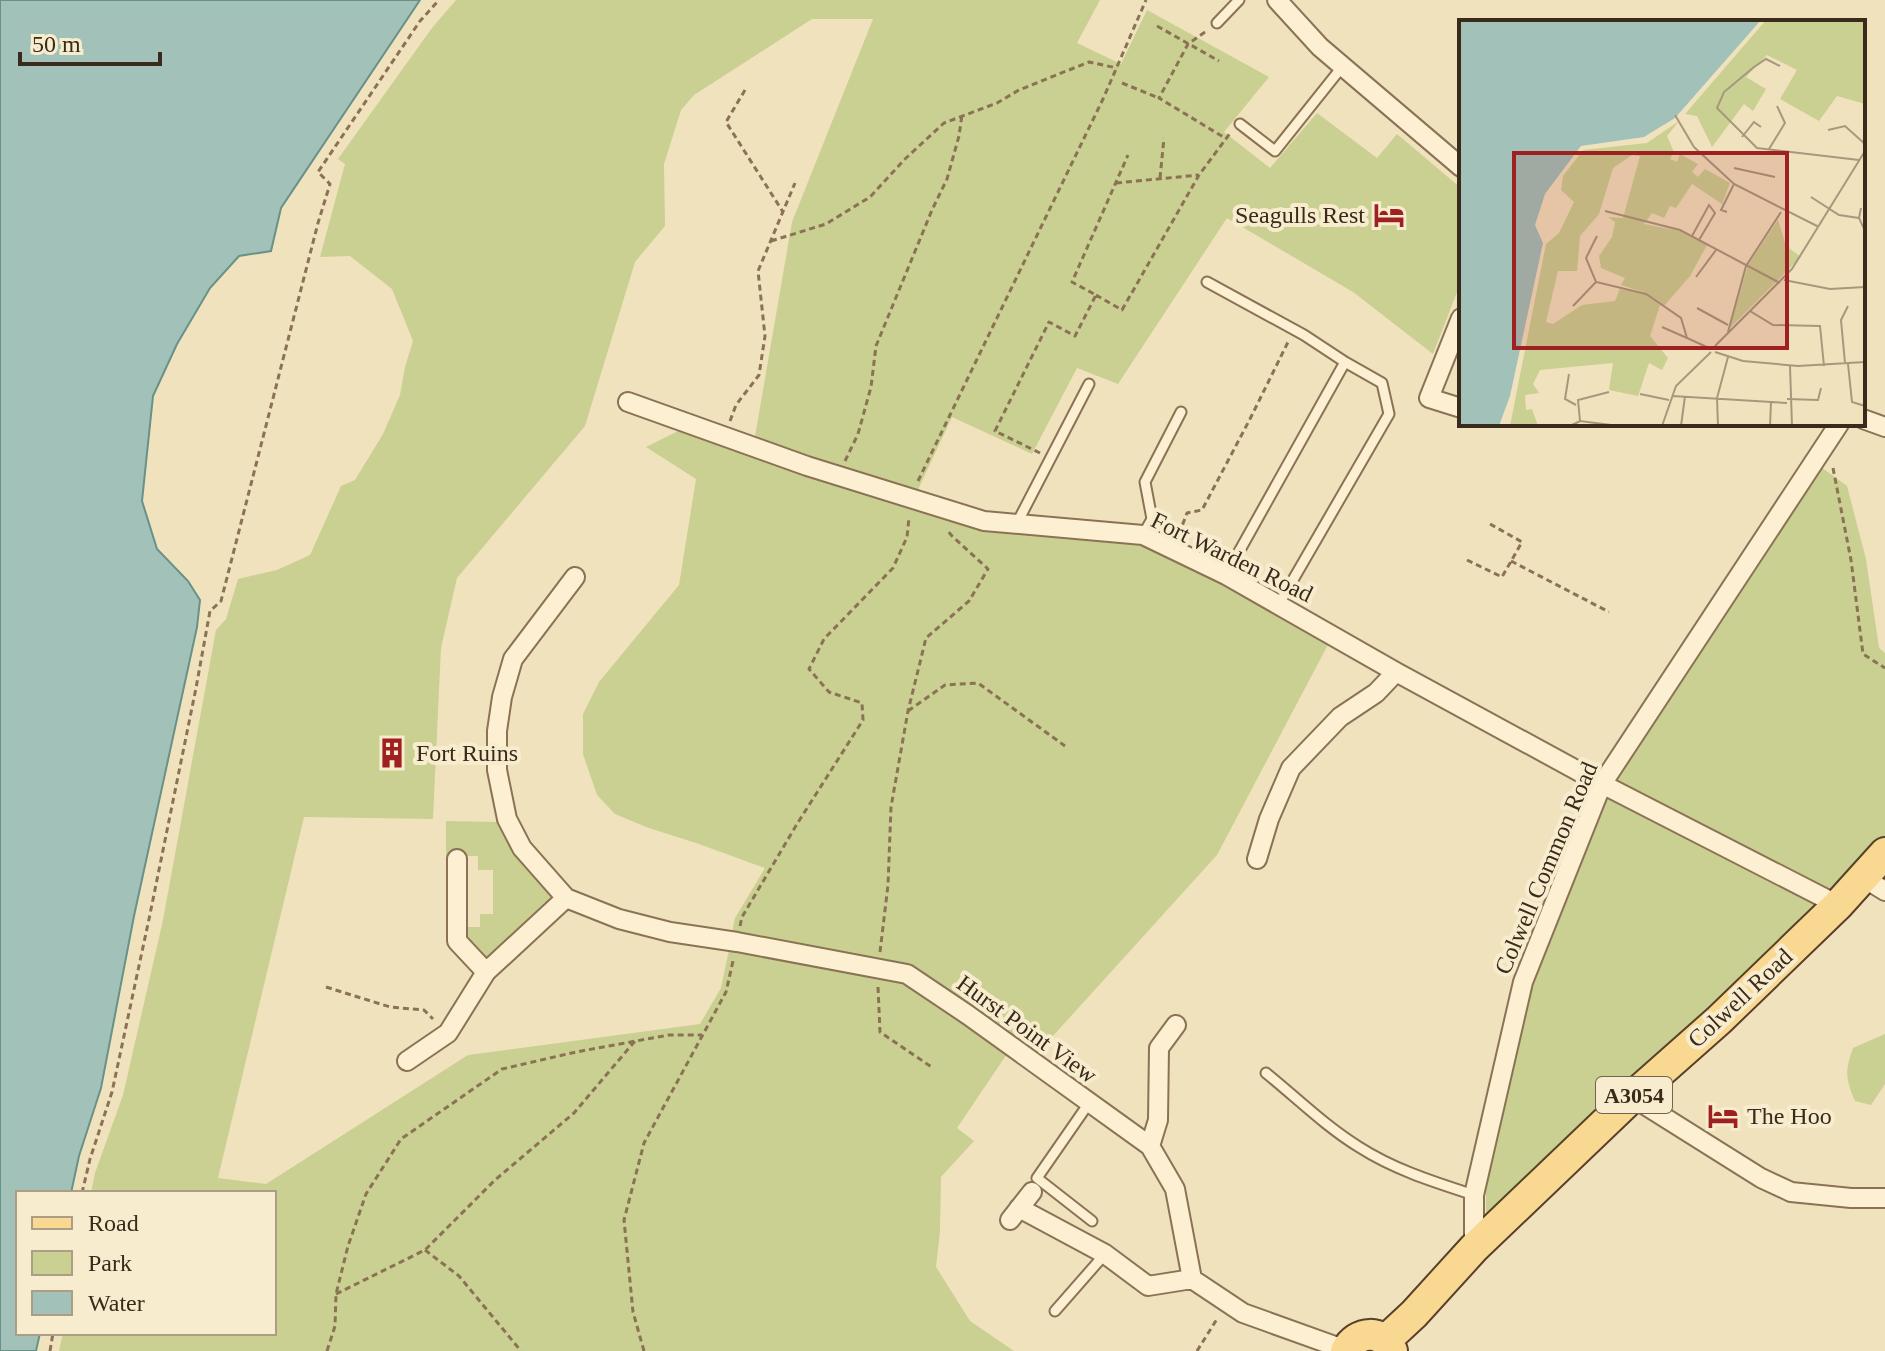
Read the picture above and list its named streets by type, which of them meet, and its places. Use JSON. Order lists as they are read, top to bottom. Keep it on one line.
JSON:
{"streets":{"main road":["Colwell Road","A3054"],"street":["Fort Warden Road","Colwell Common Road","Hurst Point View"]},"crossings":[["Fort Warden Road","Colwell Common Road"],["Fort Warden Road","Colwell Road"],["Colwell Common Road","Colwell Road"]],"places":{"hotel":["Seagulls Rest","The Hoo"],"building":["Fort Ruins"]},"legend":["Road","Park","Water"],"scale_bar":"50 m"}
